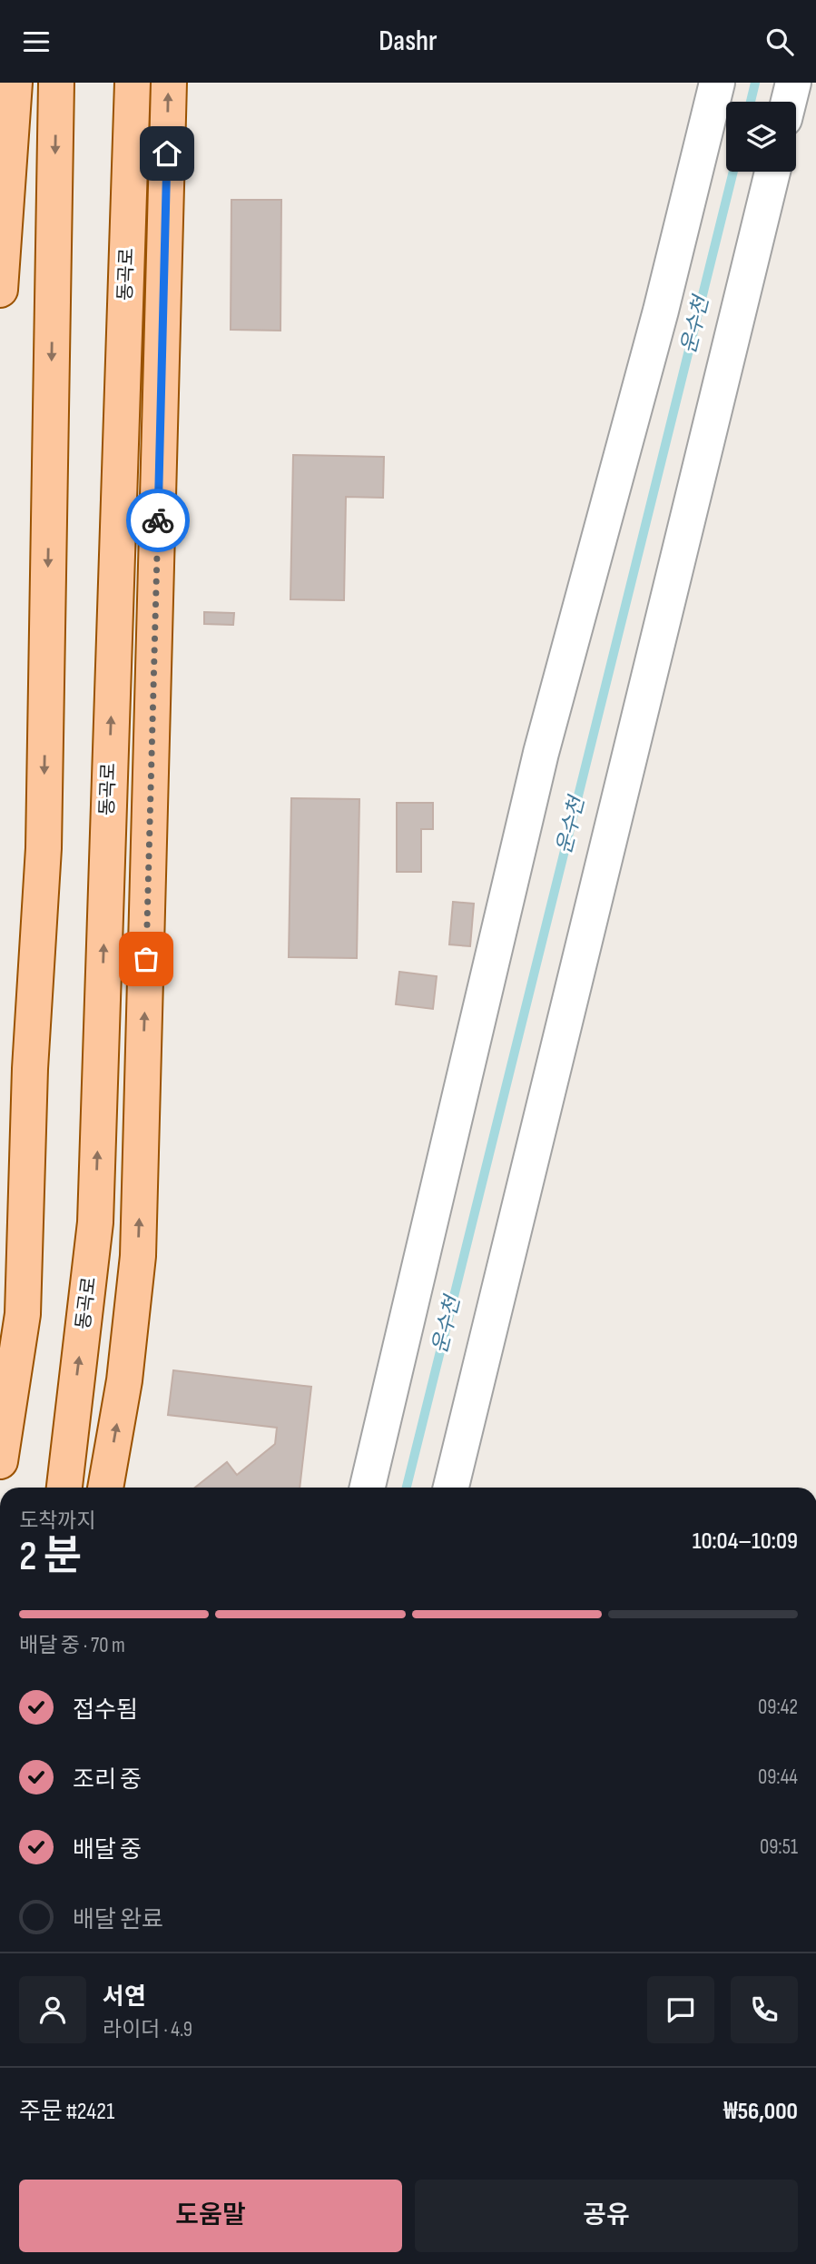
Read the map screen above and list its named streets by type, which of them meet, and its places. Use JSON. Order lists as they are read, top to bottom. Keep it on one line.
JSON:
{"streets":{"main road":["동곡로"]},"water":["운수천"],"page":{"header":"Dashr","heading":["2 분","도착까지","10:04–10:09"],"panel":["서연","라이더 · 4.9","주문 #2421","₩56,000"],"bar":"배달 중 · 70 m","list":[["접수됨","09:42"],["조리 중","09:44"],["배달 중","09:51"],"배달 완료"],"buttons":["도움말","공유"]}}
